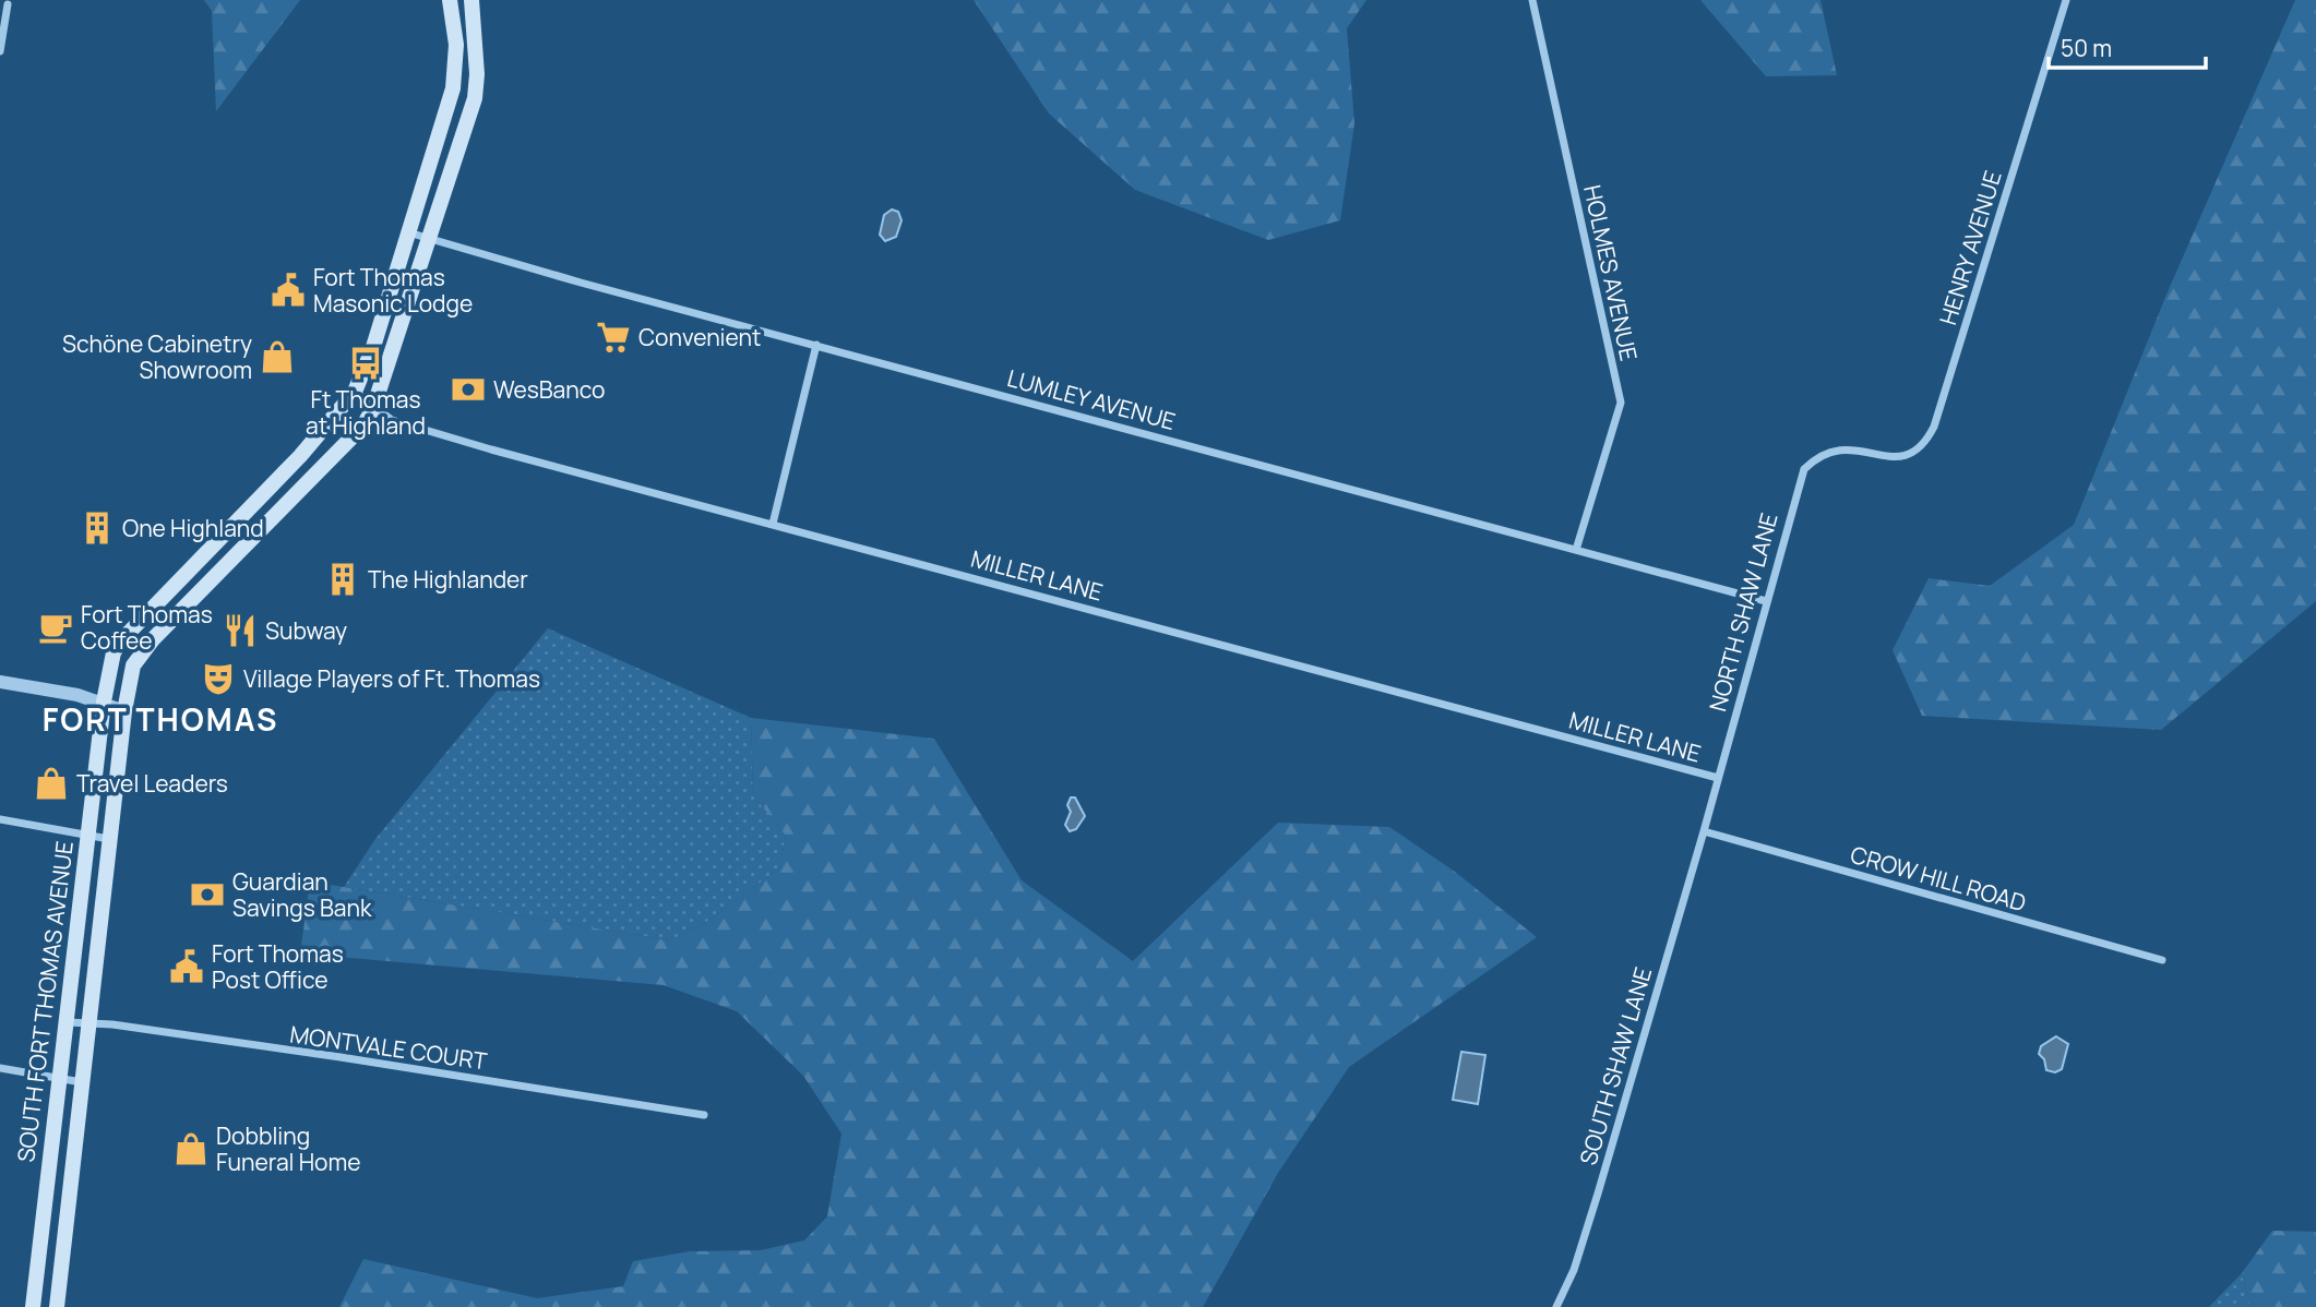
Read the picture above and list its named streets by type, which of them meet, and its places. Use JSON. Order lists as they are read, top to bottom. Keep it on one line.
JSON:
{"streets":{"main road":["SOUTH FORT THOMAS AVENUE"],"street":["HENRY AVENUE","HOLMES AVENUE","LUMLEY AVENUE","MILLER LANE","NORTH SHAW LANE","CROW HILL ROAD","MONTVALE COURT","SOUTH SHAW LANE"]},"crossings":[["HENRY AVENUE","NORTH SHAW LANE"],["HOLMES AVENUE","LUMLEY AVENUE"],["LUMLEY AVENUE","NORTH SHAW LANE"],["LUMLEY AVENUE","SOUTH FORT THOMAS AVENUE"],["MILLER LANE","NORTH SHAW LANE"],["MILLER LANE","SOUTH FORT THOMAS AVENUE"],["NORTH SHAW LANE","CROW HILL ROAD"],["NORTH SHAW LANE","SOUTH SHAW LANE"],["CROW HILL ROAD","SOUTH SHAW LANE"],["SOUTH FORT THOMAS AVENUE","MONTVALE COURT"]],"districts":["FORT THOMAS"],"places":{"public building":["Fort Thomas Masonic Lodge","Fort Thomas Post Office"],"supermarket":["Convenient"],"shop":["Schöne Cabinetry Showroom","Travel Leaders","Dobbling Funeral Home"],"bus stop":["Ft Thomas at Highland"],"bank":["WesBanco","Guardian Savings Bank"],"building":["One Highland","The Highlander"],"cafe":["Fort Thomas Coffee"],"restaurant":["Subway"],"theatre":["Village Players of Ft. Thomas"]},"scale_bar":"50 m"}
